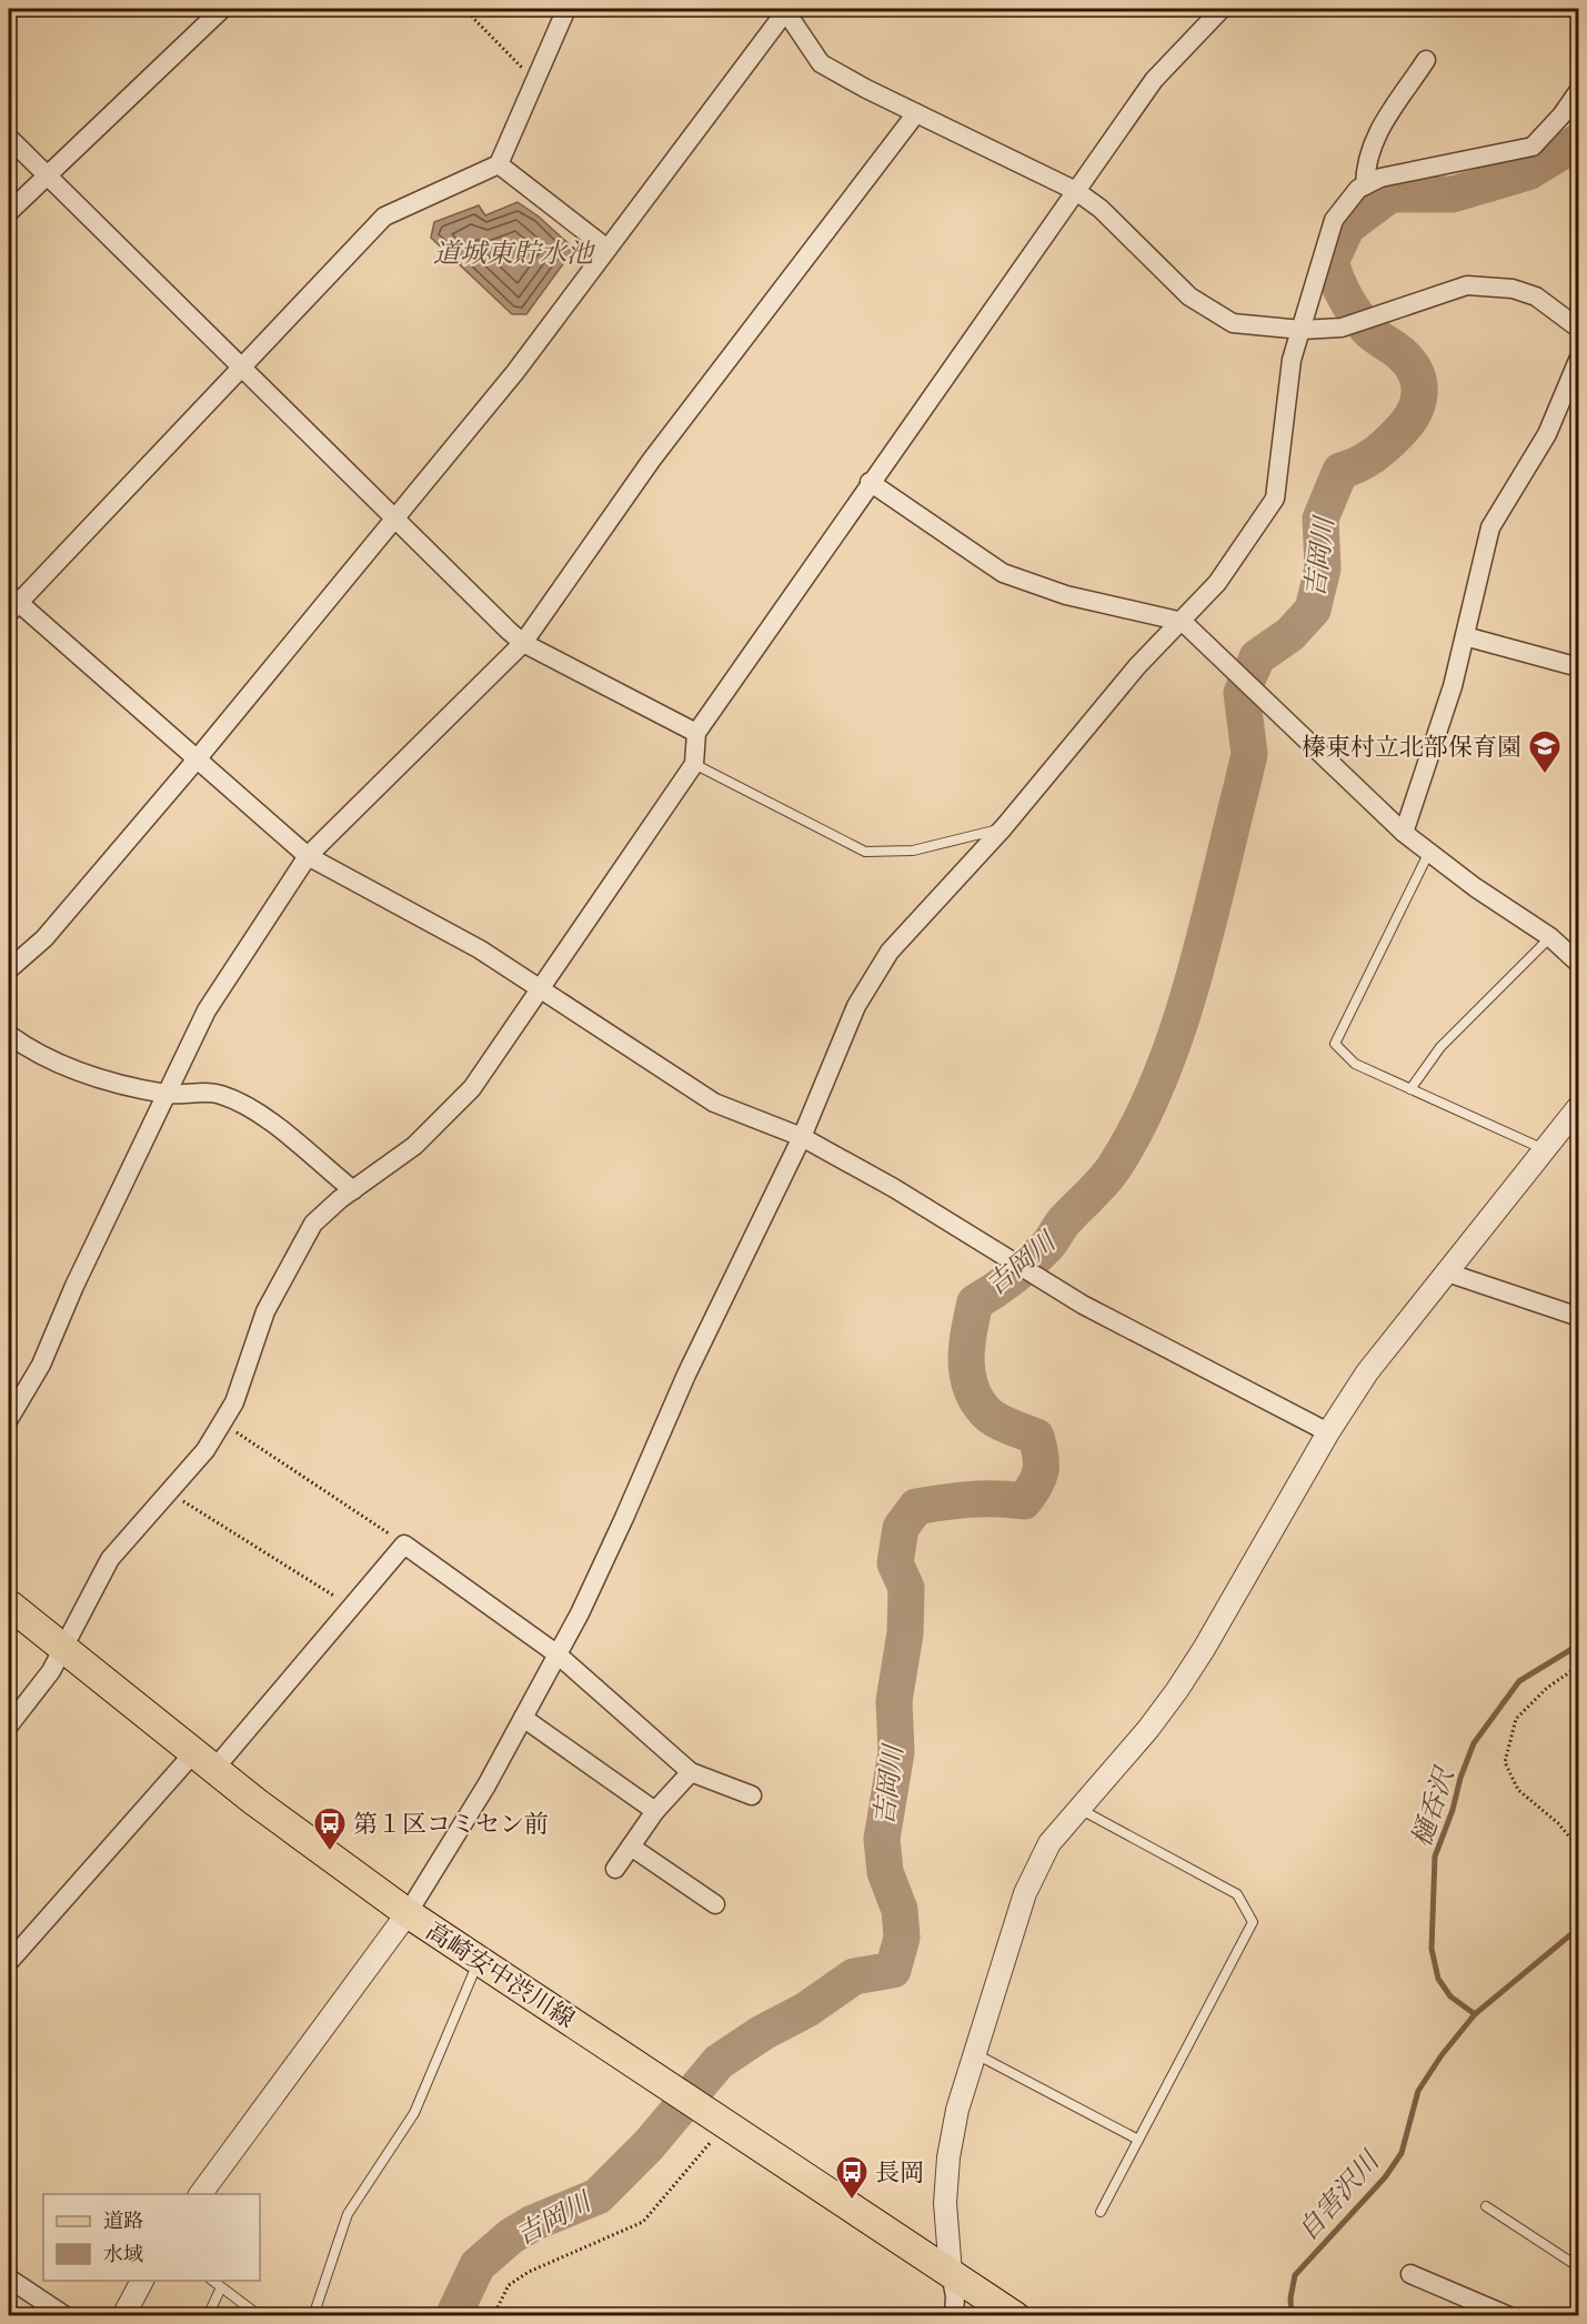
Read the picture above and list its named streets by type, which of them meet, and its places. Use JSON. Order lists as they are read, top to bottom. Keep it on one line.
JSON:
{"streets":{"main road":["高崎安中渋川線"]},"water":["道城東貯水池","吉岡川","樋呑沢","自害沢川"],"places":{"school or university":["榛東村立北部保育園"],"bus stop":["第１区コミセン前","長岡"]},"legend":["道路","水域"]}
